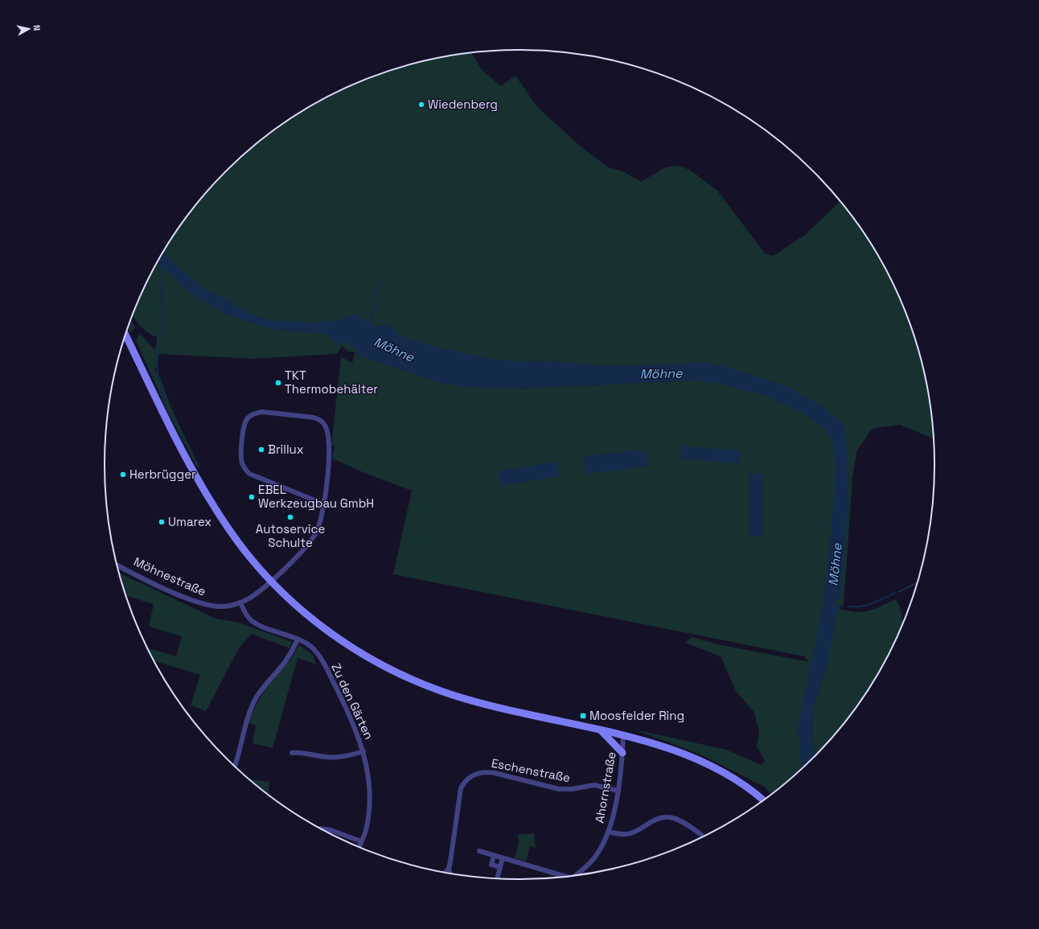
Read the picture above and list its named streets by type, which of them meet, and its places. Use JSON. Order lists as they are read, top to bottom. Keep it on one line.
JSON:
{"streets":{"street":["Möhnestraße","Zu den Gärten","Eschenstraße","Ahornstraße"]},"crossings":[["Möhnestraße","Zu den Gärten"],["Eschenstraße","Ahornstraße"]],"water":["Möhne"],"places":{"other":["Wiedenberg","TKT Thermobehälter","Brillux","Herbrügger","EBEL Werkzeugbau GmbH","Autoservice Schulte","Umarex"],"transit":["Moosfelder Ring"]},"north":"right"}
